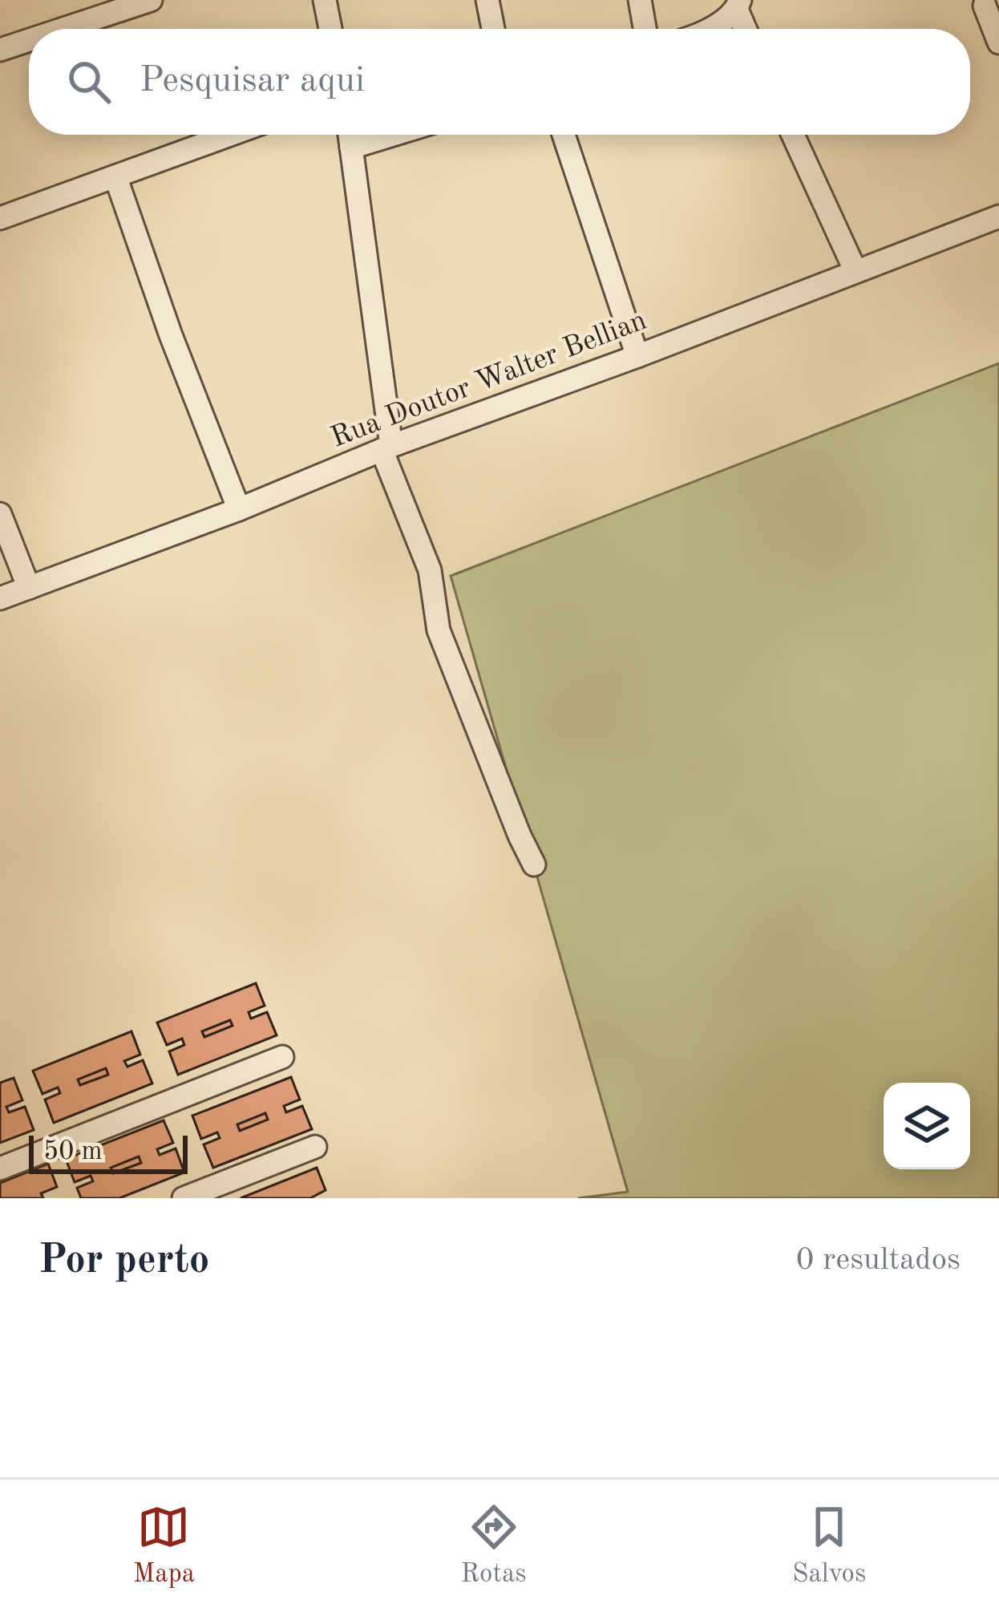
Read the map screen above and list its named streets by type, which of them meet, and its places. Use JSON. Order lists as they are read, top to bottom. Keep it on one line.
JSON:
{"streets":{"street":["Rua Doutor Walter Bellian"]},"scale_bar":"50 m","page":{"search":"Pesquisar aqui","scale":"50 m","heading":["Por perto","0 resultados"],"nav":["Mapa","Rotas","Salvos"]}}
